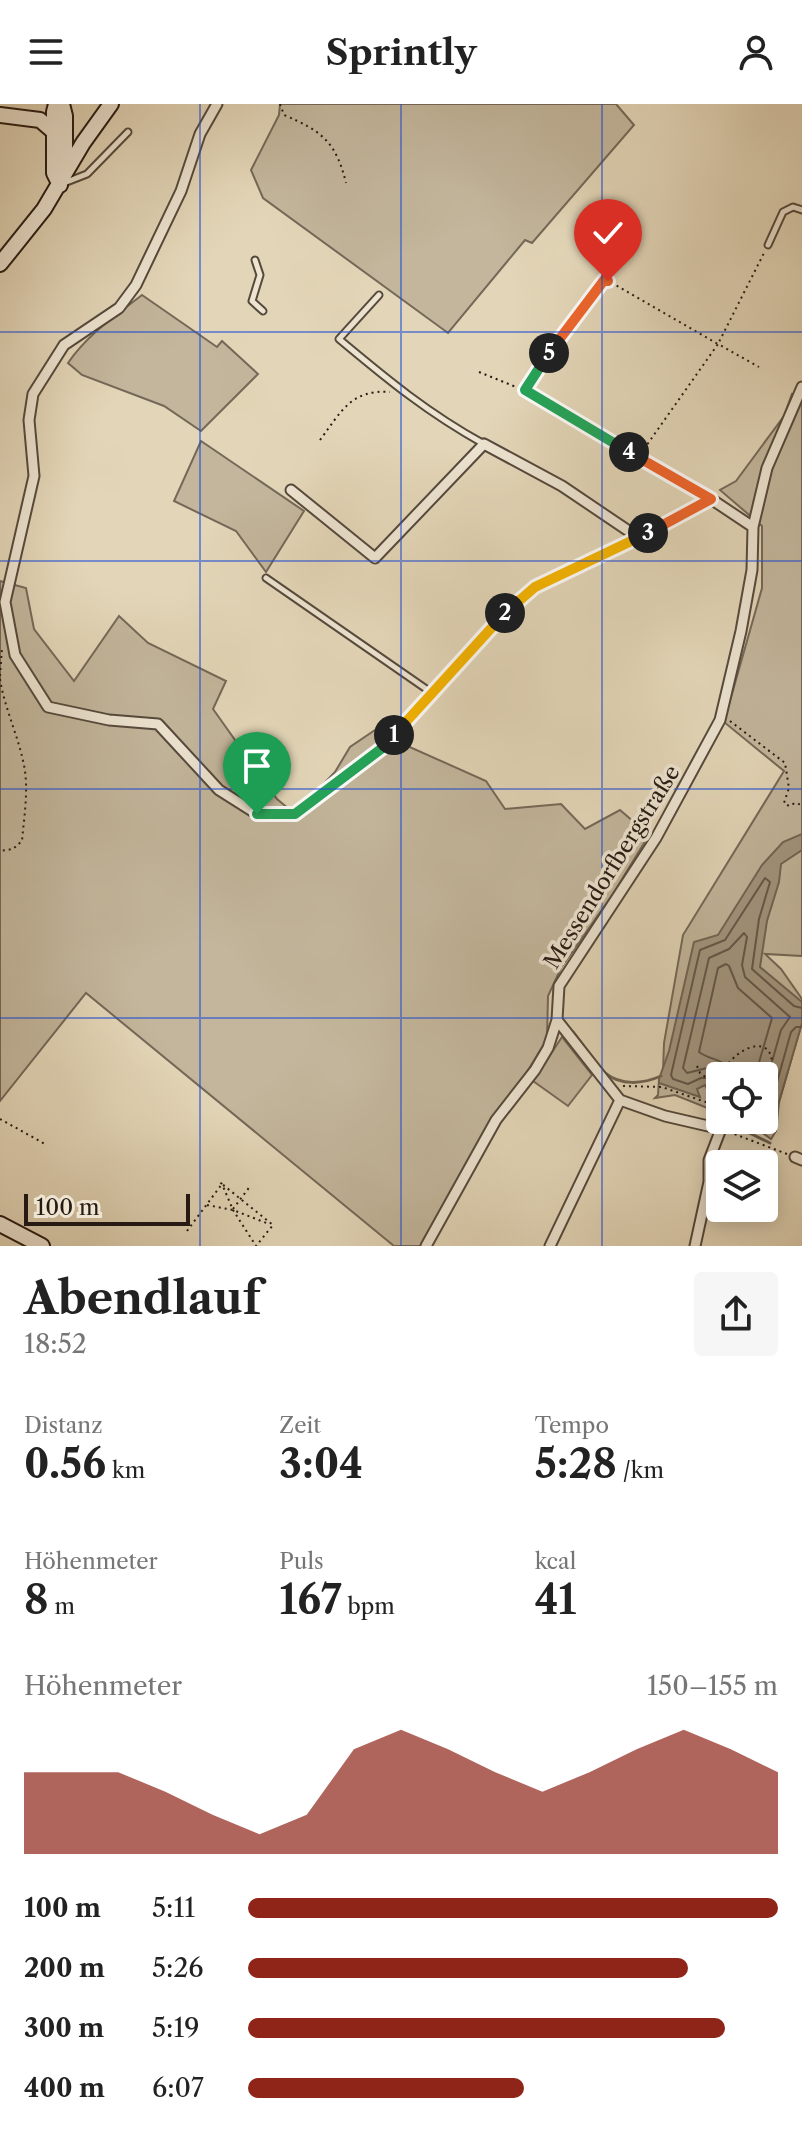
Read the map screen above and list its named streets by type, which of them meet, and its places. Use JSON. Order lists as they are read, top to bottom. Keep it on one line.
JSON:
{"streets":{"street":["Messendorfbergstraße"]},"scale_bar":"100 m","page":{"header":"Sprintly","pins":["5","4","3","2","1"],"scale":"100 m","heading":["Abendlauf","18:52"],"stats":[["Distanz","0.56 km"],["Zeit","3:04"],["Tempo","5:28 /km"],["Höhenmeter","8 m"],["Puls","167 bpm"],["kcal","41"]],"chart":["Höhenmeter","150–155 m"],"list":[{"name":"100 m","note":"5:11"},{"name":"200 m","note":"5:26"},{"name":"300 m","note":"5:19"},{"name":"400 m","note":"6:07"}]}}
